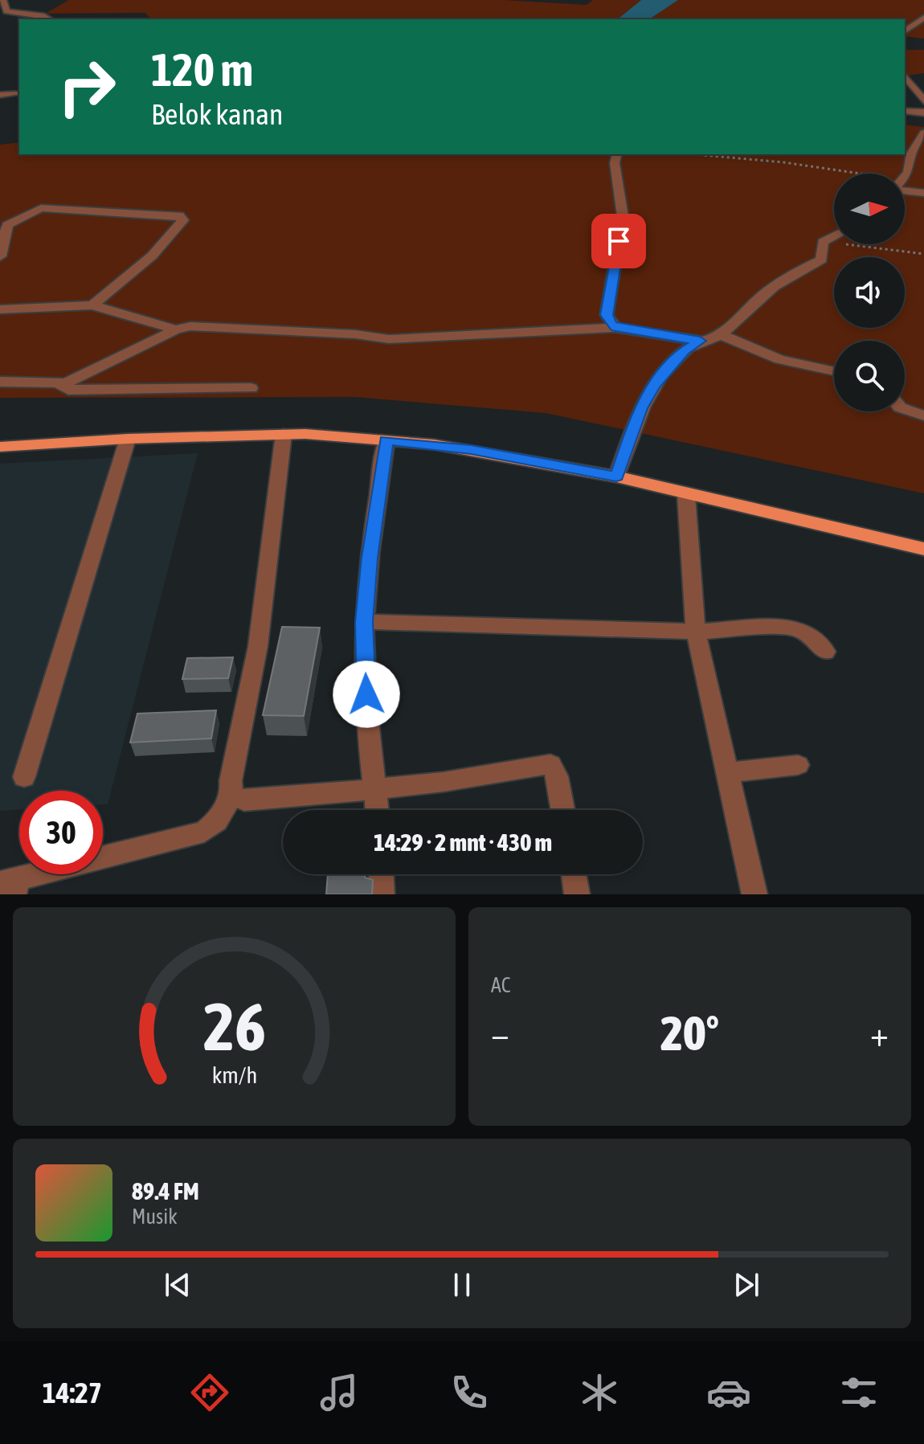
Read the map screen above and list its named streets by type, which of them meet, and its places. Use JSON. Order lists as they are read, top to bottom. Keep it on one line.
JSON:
{"north":"right","page":{"turn":["120 m","Belok kanan"],"limit":"30","trip":"14:29 · 2 mnt · 430 m","tile":"AC","heat":["−","20°","+"],"song":["89.4 FM","Musik"],"tabs":"14:27","gauge":["26","km/h"]}}
